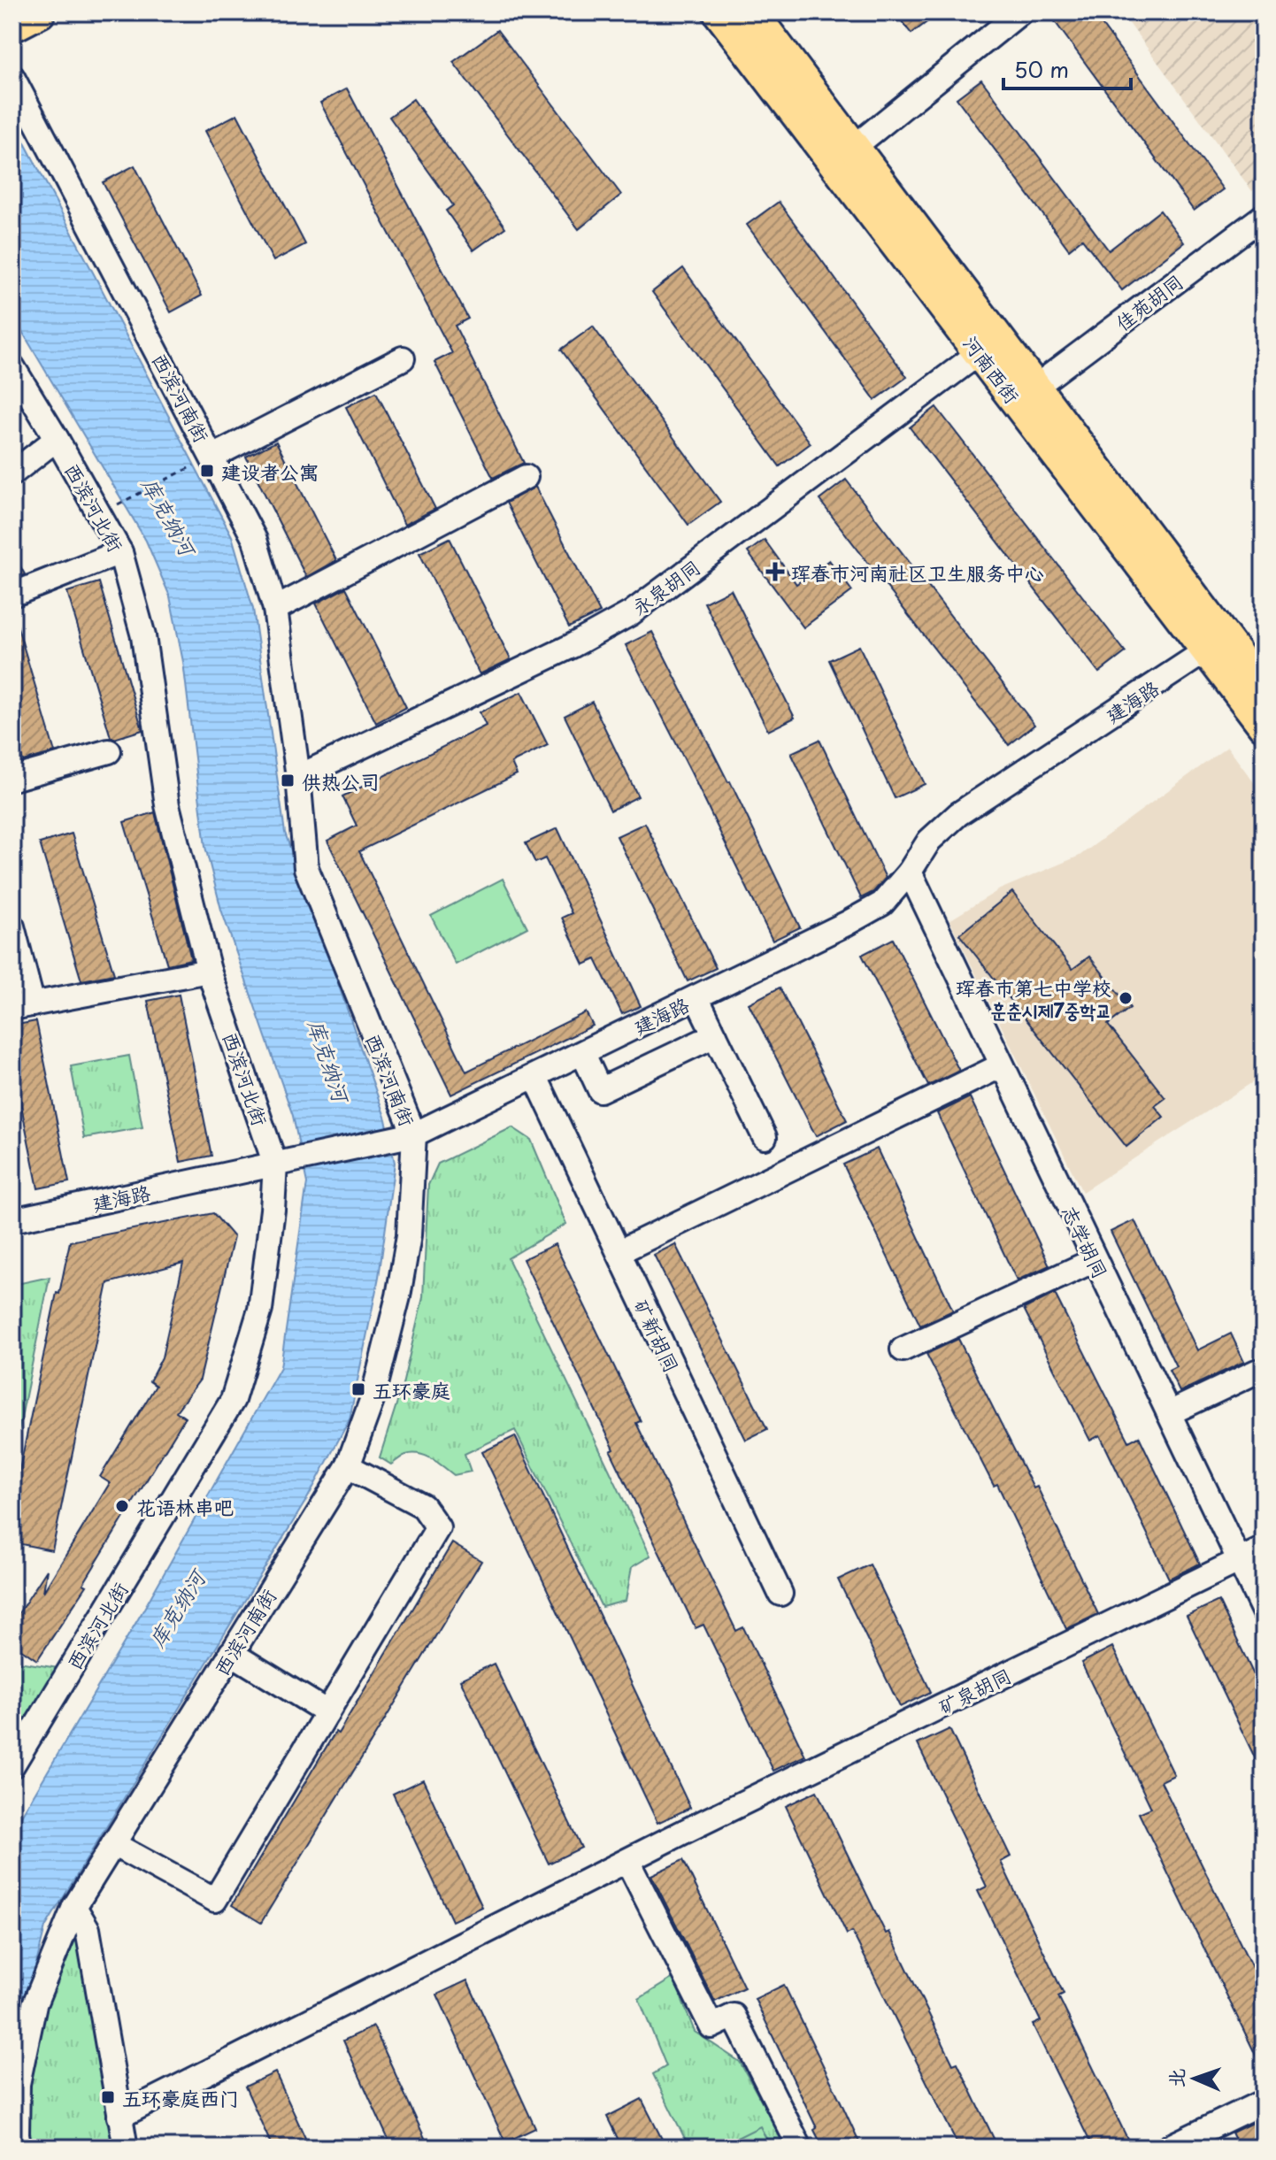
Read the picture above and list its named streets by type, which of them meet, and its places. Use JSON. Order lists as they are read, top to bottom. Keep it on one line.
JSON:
{"streets":{"main road":["河南西街"],"street":["佳苑胡同","西滨河南街","西滨河北街","永泉胡同","建海路","志学胡同","矿新胡同","矿泉胡同"]},"crossings":[["佳苑胡同","河南西街"],["河南西街","永泉胡同"],["河南西街","建海路"],["西滨河南街","永泉胡同"],["西滨河南街","建海路"],["西滨河北街","建海路"],["建海路","志学胡同"],["建海路","矿新胡同"],["志学胡同","矿泉胡同"]],"water":["库克纳河"],"places":{"transit":["建设者公寓","供热公司","五环豪庭","五环豪庭西门"],"health":["珲春市河南社区卫生服务中心"],"other":["珲春市第七中学校 훈춘시제7중학교","花语林串吧"]},"scale_bar":"50 m","north":"left"}
